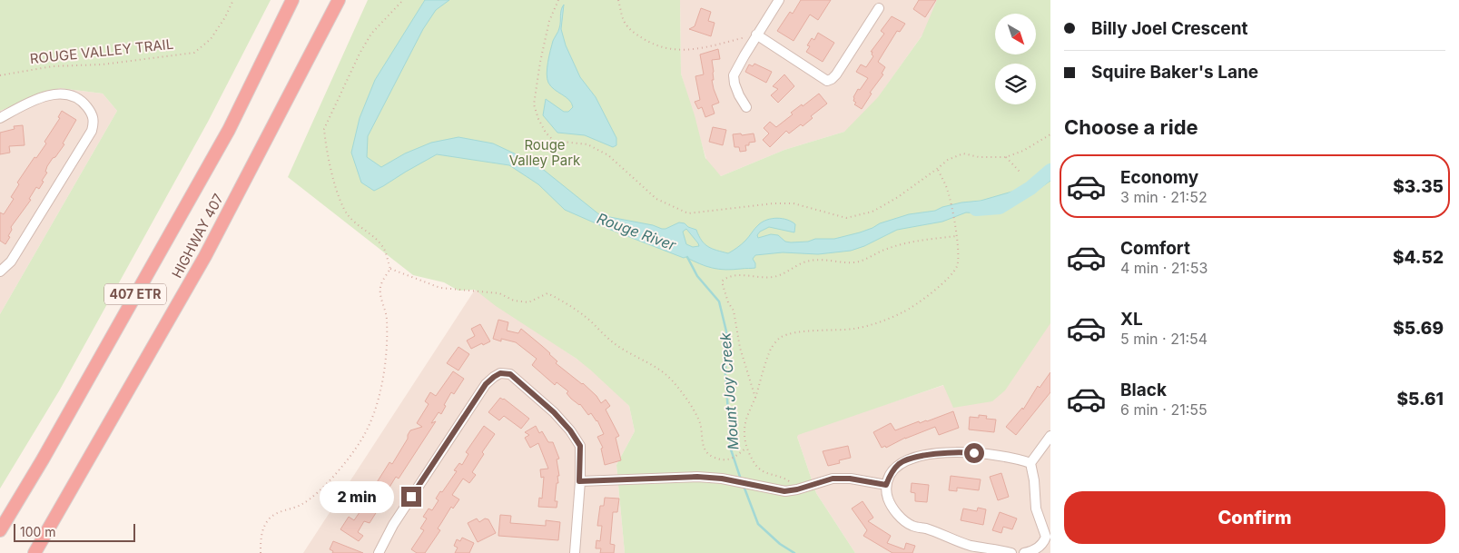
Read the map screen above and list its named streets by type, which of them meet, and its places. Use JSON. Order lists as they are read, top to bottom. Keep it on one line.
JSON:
{"streets":{"highway":["HIGHWAY 407","407 ETR"],"path":["ROUGE VALLEY TRAIL"]},"water":["Rouge River","Mount Joy Creek"],"parks":["Rouge Valley Park"],"scale_bar":"100 m","north":"bottom right","page":{"banner":["Billy Joel Crescent","Squire Baker's Lane"],"heading":"Choose a ride","list":[{"name":"Economy","note":"3 min · 21:52","value":"$3.35"},{"name":"Comfort","note":"4 min · 21:53","value":"$4.52"},{"name":"XL","note":"5 min · 21:54","value":"$5.69"},{"name":"Black","note":"6 min · 21:55","value":"$5.61"}],"bubble":"2 min","buttons":"Confirm","scale":"100 m"}}
